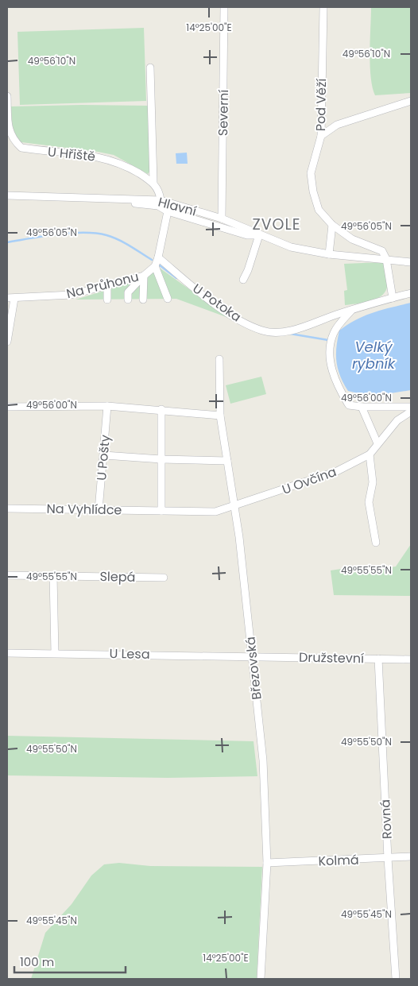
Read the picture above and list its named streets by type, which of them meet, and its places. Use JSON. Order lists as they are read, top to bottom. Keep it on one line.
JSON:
{"streets":{"street":["Pod Věží","Severní","U Hřiště","Hlavní","Na Průhonu","U Potoka","U Pošty","U Ovčína","Na Vyhlídce","Slepá","U Lesa","Družstevní","Březovská","Rovná","Kolmá"]},"crossings":[["Pod Věží","Hlavní"],["Severní","Hlavní"],["Hlavní","Na Průhonu"],["Na Průhonu","U Potoka"],["U Pošty","Na Vyhlídce"],["U Ovčína","Na Vyhlídce"],["U Ovčína","Březovská"],["Na Vyhlídce","Březovská"],["U Lesa","Družstevní"],["U Lesa","Březovská"],["Družstevní","Březovská"],["Družstevní","Rovná"],["Březovská","Kolmá"],["Rovná","Kolmá"]],"districts":["ZVOLE"],"water":["Velký rybník"],"scale_bar":"100 m","coordinates":["14°25'00\"E","49°56'10\"N","49°56'05\"N","49°56'00\"N","49°55'55\"N","49°55'50\"N","49°55'45\"N"]}
